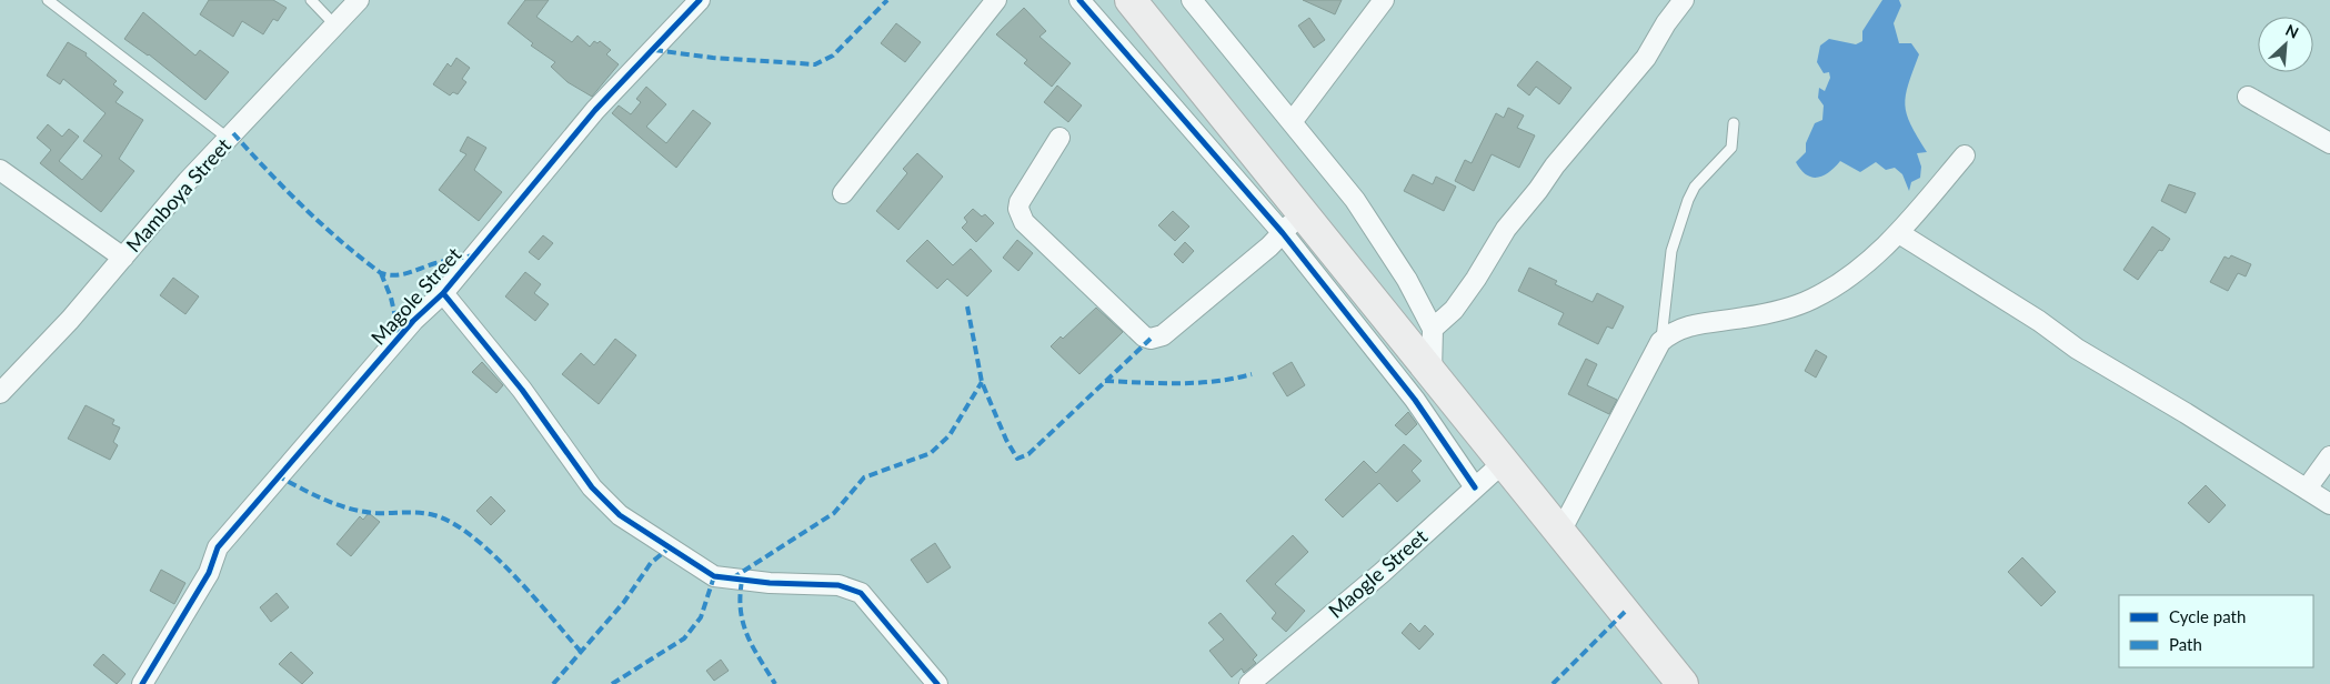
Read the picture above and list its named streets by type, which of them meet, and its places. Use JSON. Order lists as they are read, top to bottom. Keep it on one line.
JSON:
{"streets":{"street":["Mamboya Street","Magole Street","Maogle Street"]},"legend":["Cycle path","Path"],"north":"top right"}
